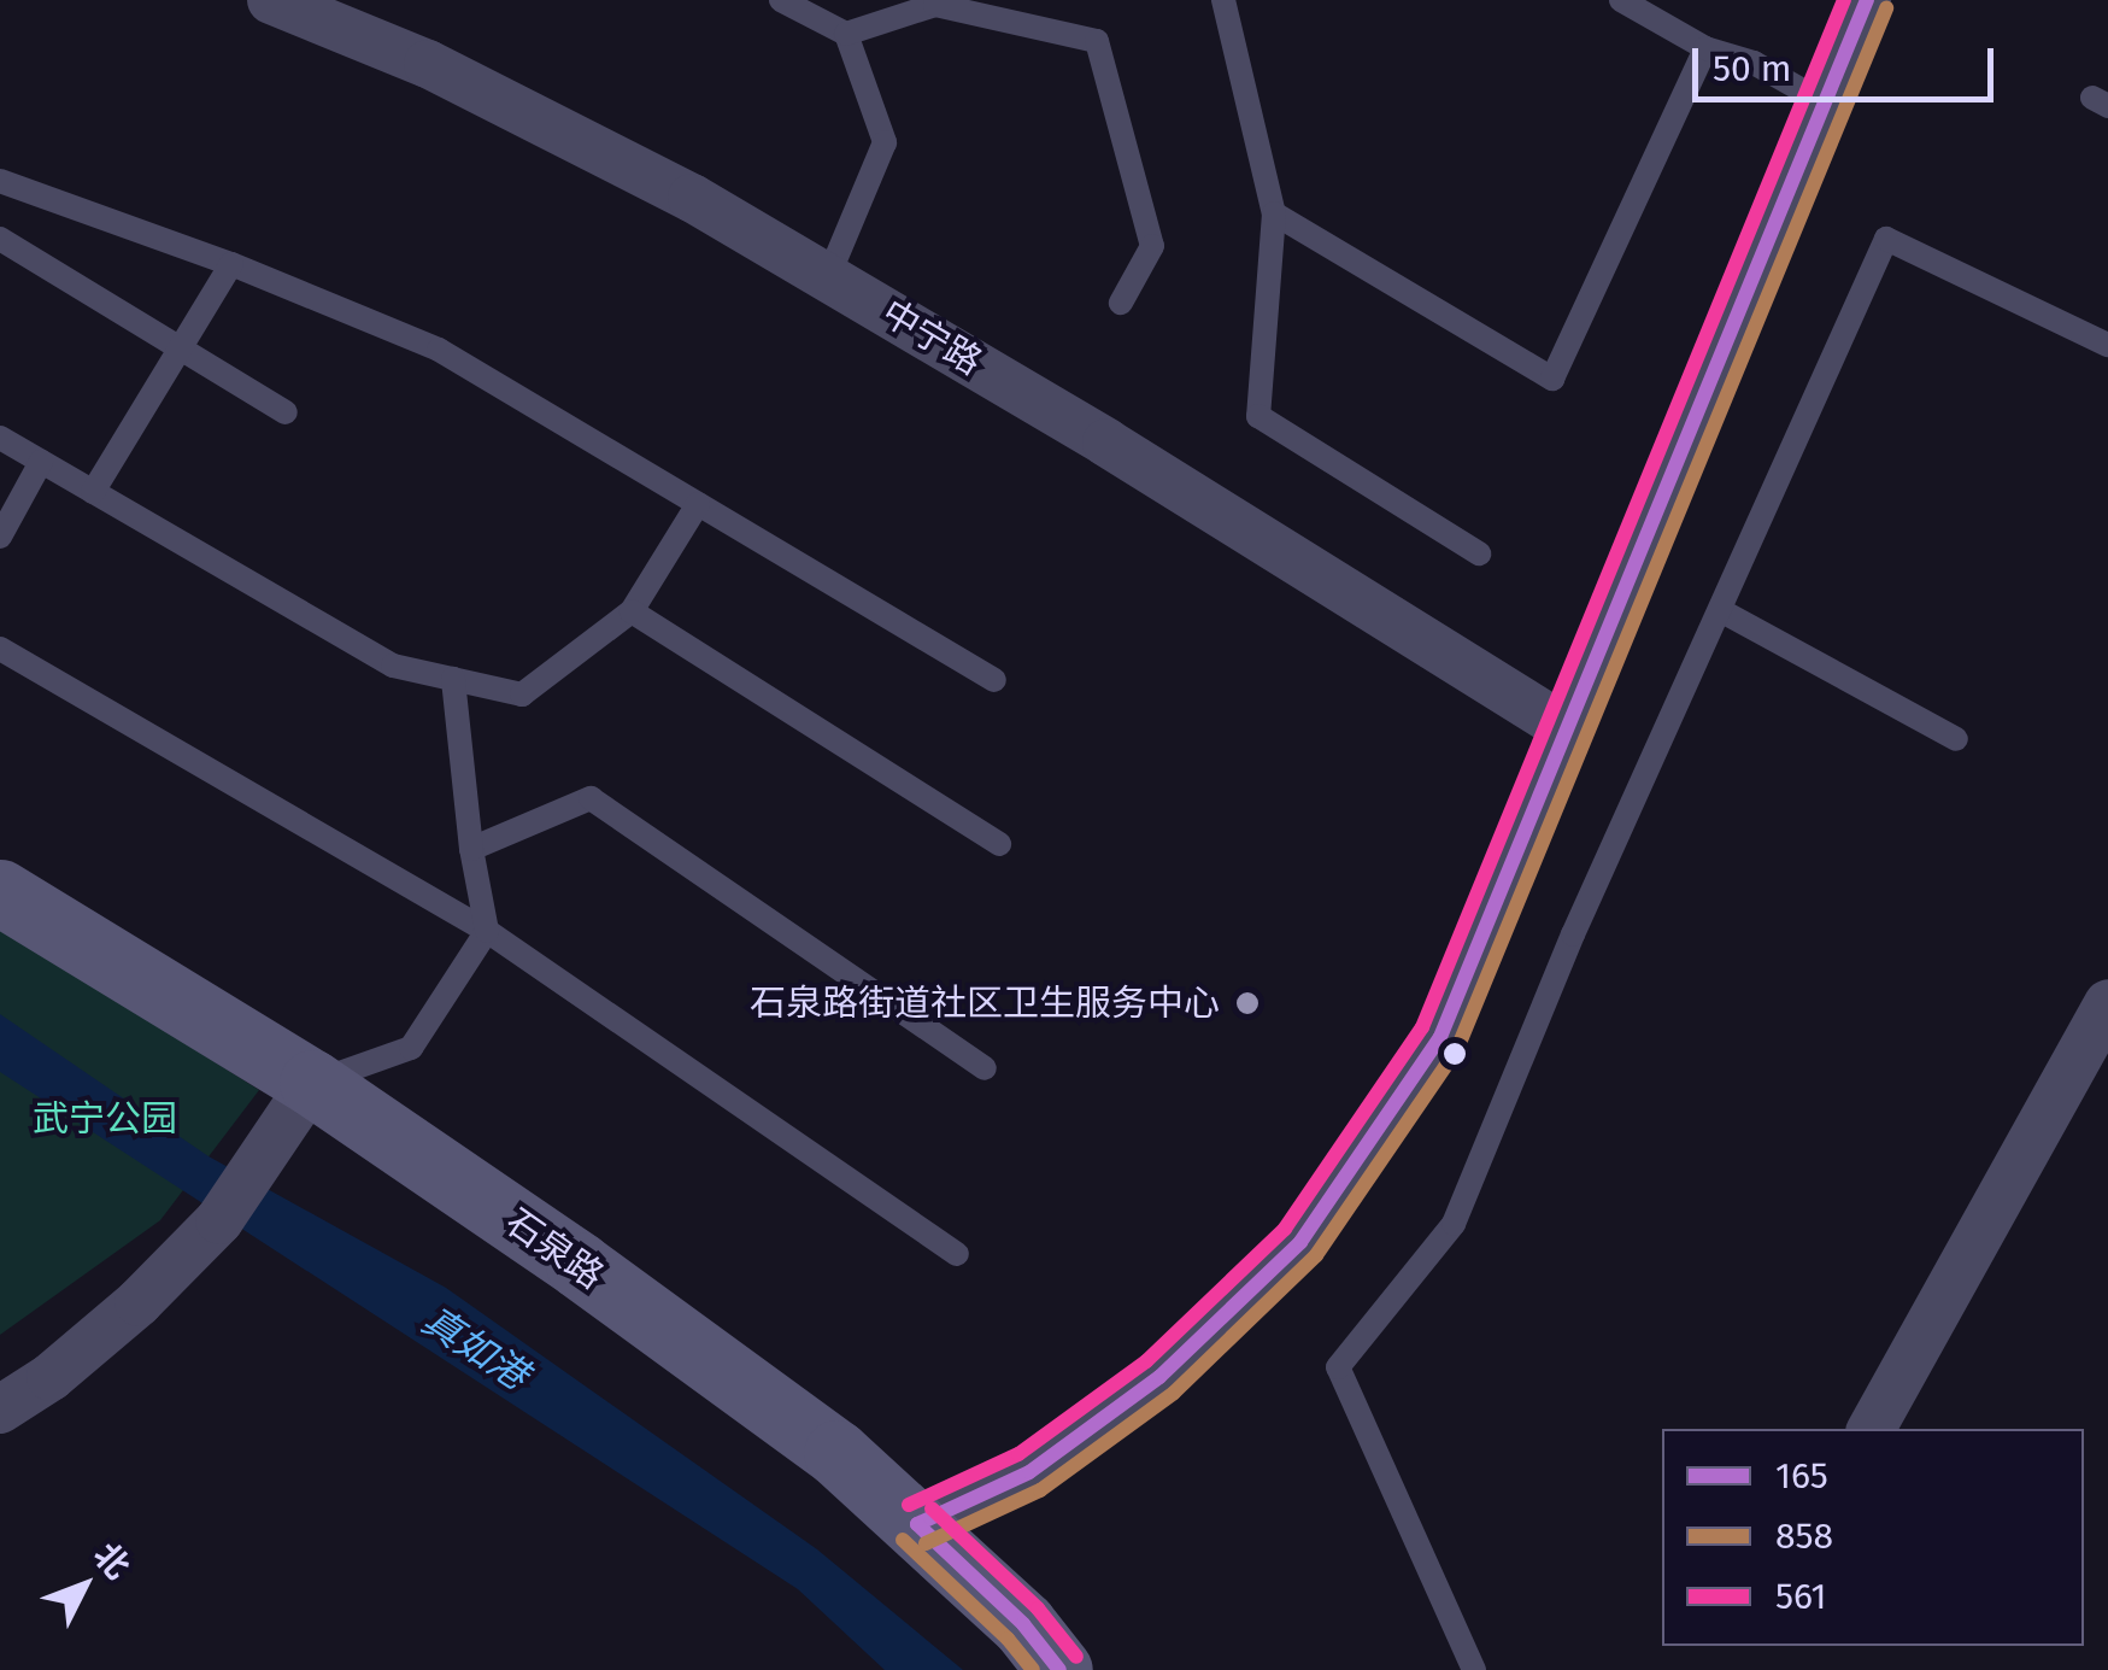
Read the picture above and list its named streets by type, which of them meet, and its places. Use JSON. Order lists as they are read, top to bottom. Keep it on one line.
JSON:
{"streets":{"street":["中宁路","石泉路"]},"water":["真如港"],"parks":["武宁公园"],"places":["石泉路街道社区卫生服务中心"],"lines":["transit line 165","transit line 561","transit line 858"],"legend":["165","858","561"],"scale_bar":"50 m","north":"top right"}
